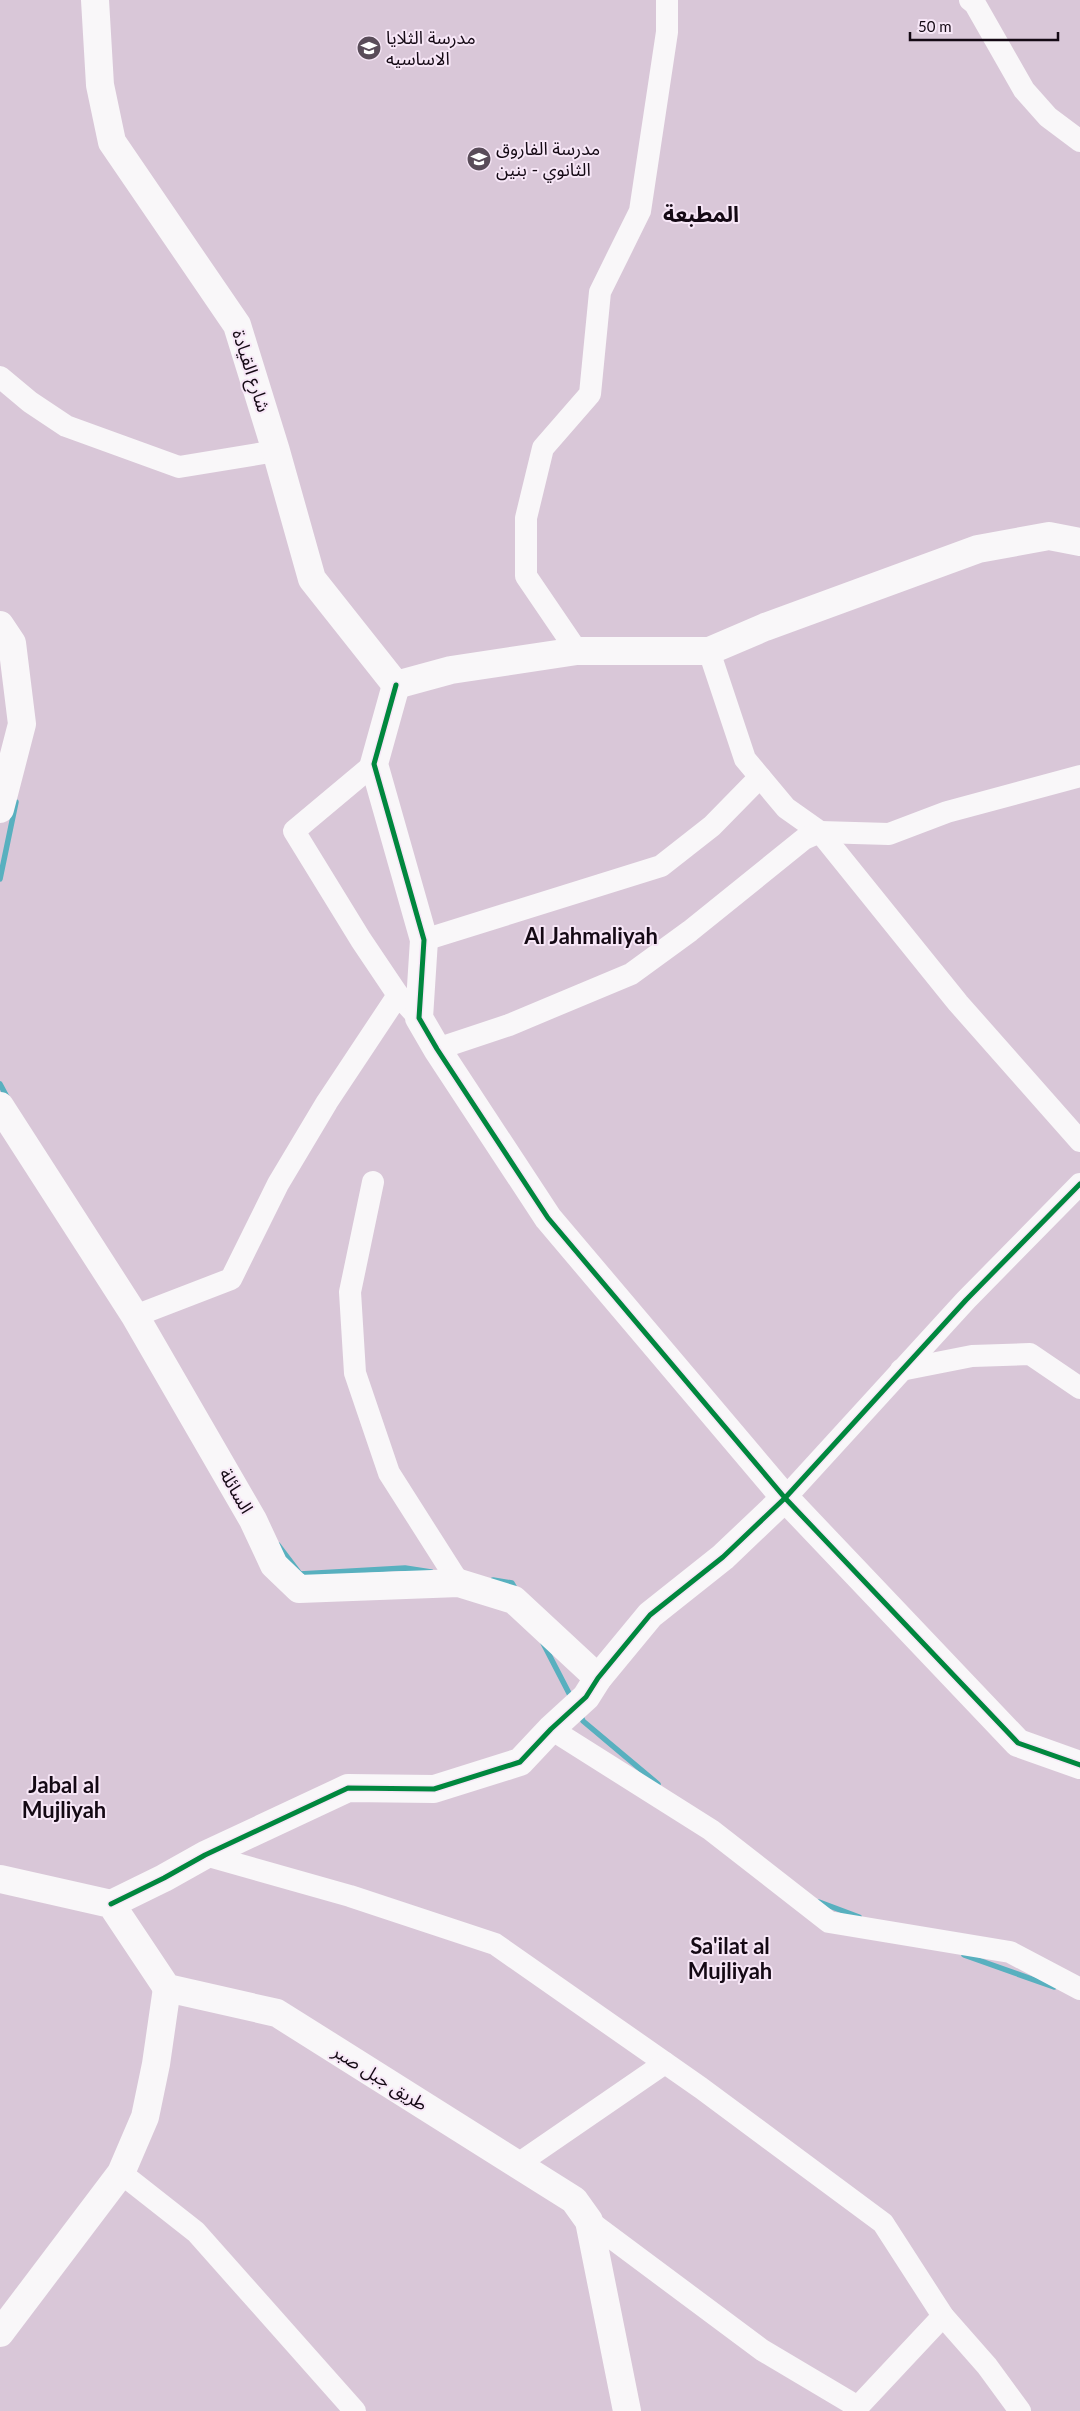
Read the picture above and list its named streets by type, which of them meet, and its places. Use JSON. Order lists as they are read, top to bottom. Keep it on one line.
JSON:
{"streets":{"street":["شارع القيادة","السائلة","طريق جبل صبر"]},"districts":["المطبعة","Al Jahmaliyah","Jabal al Mujliyah","Sa'ilat al Mujliyah"],"places":{"school or university":["مدرسة الثلايا الاساسيه","مدرسة الفاروق الثانوي - بنين"]},"scale_bar":"50 m"}
